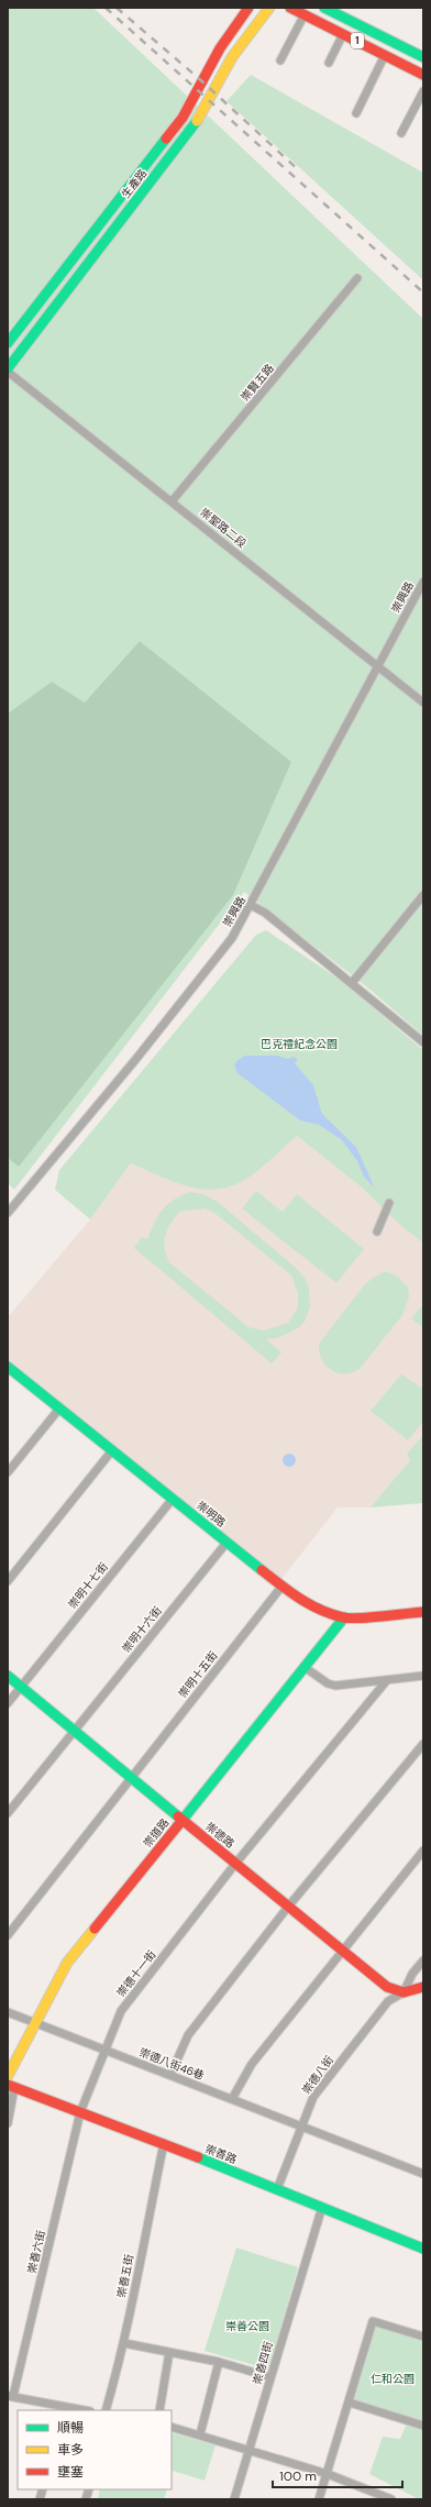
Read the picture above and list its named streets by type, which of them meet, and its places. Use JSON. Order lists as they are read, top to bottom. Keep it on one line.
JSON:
{"streets":{"street":["1","生產路","崇賢五路","崇聖路二段","崇興路","崇明路","崇明十七街","崇明十六街","崇明十五街","崇道路","崇德路","崇德十一街","崇德八街46巷","崇德八街","崇善路","崇善六街","崇善五街","崇善四街"]},"crossings":[["生產路","崇聖路二段"],["崇賢五路","崇聖路二段"],["崇聖路二段","崇興路"],["崇明路","崇明十七街"],["崇明路","崇明十六街"],["崇明路","崇明十五街"],["崇明路","崇道路"],["崇明十七街","崇德路"],["崇明十六街","崇德路"],["崇明十五街","崇德路"],["崇道路","崇德路"],["崇道路","崇德八街46巷"],["崇德路","崇德十一街"],["崇德路","崇德八街"],["崇德十一街","崇德八街46巷"],["崇德十一街","崇善路"],["崇德十一街","崇善六街"],["崇德八街46巷","崇德八街"],["崇德八街","崇善路"],["崇善路","崇善六街"],["崇善路","崇善五街"],["崇善路","崇善四街"]],"parks":["巴克禮紀念公園","崇善公園","仁和公園"],"legend":["順暢","車多","壅塞"],"scale_bar":"100 m"}
